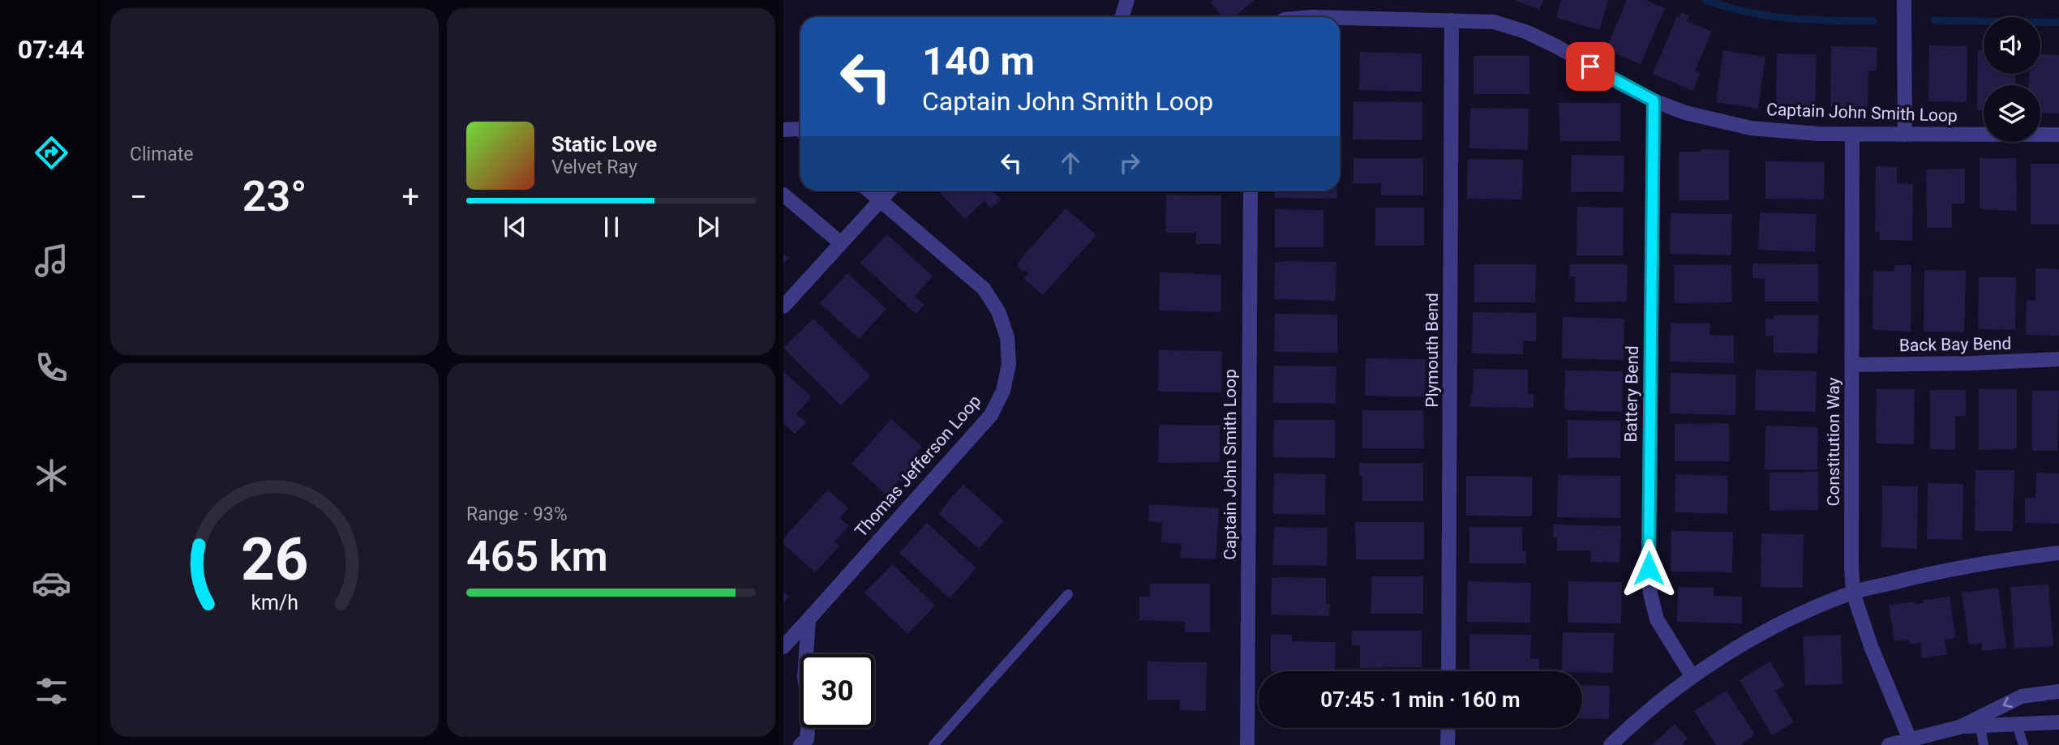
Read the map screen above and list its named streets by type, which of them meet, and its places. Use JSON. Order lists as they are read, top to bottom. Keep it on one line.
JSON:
{"streets":{"street":["Captain John Smith Loop","Back Bay Bend","Plymouth Bend","Battery Bend","Constitution Way","Thomas Jefferson Loop"]},"crossings":[["Captain John Smith Loop","Plymouth Bend"],["Captain John Smith Loop","Battery Bend"],["Captain John Smith Loop","Constitution Way"],["Back Bay Bend","Constitution Way"]],"page":{"tabs":"07:44","tile":["Climate",["Range · 93%","465 km"]],"turn":["140 m","Captain John Smith Loop"],"song":["Static Love","Velvet Ray"],"heat":["−","23°","+"],"limit":"30","trip":"07:45 · 1 min · 160 m","gauge":["26","km/h"]}}
